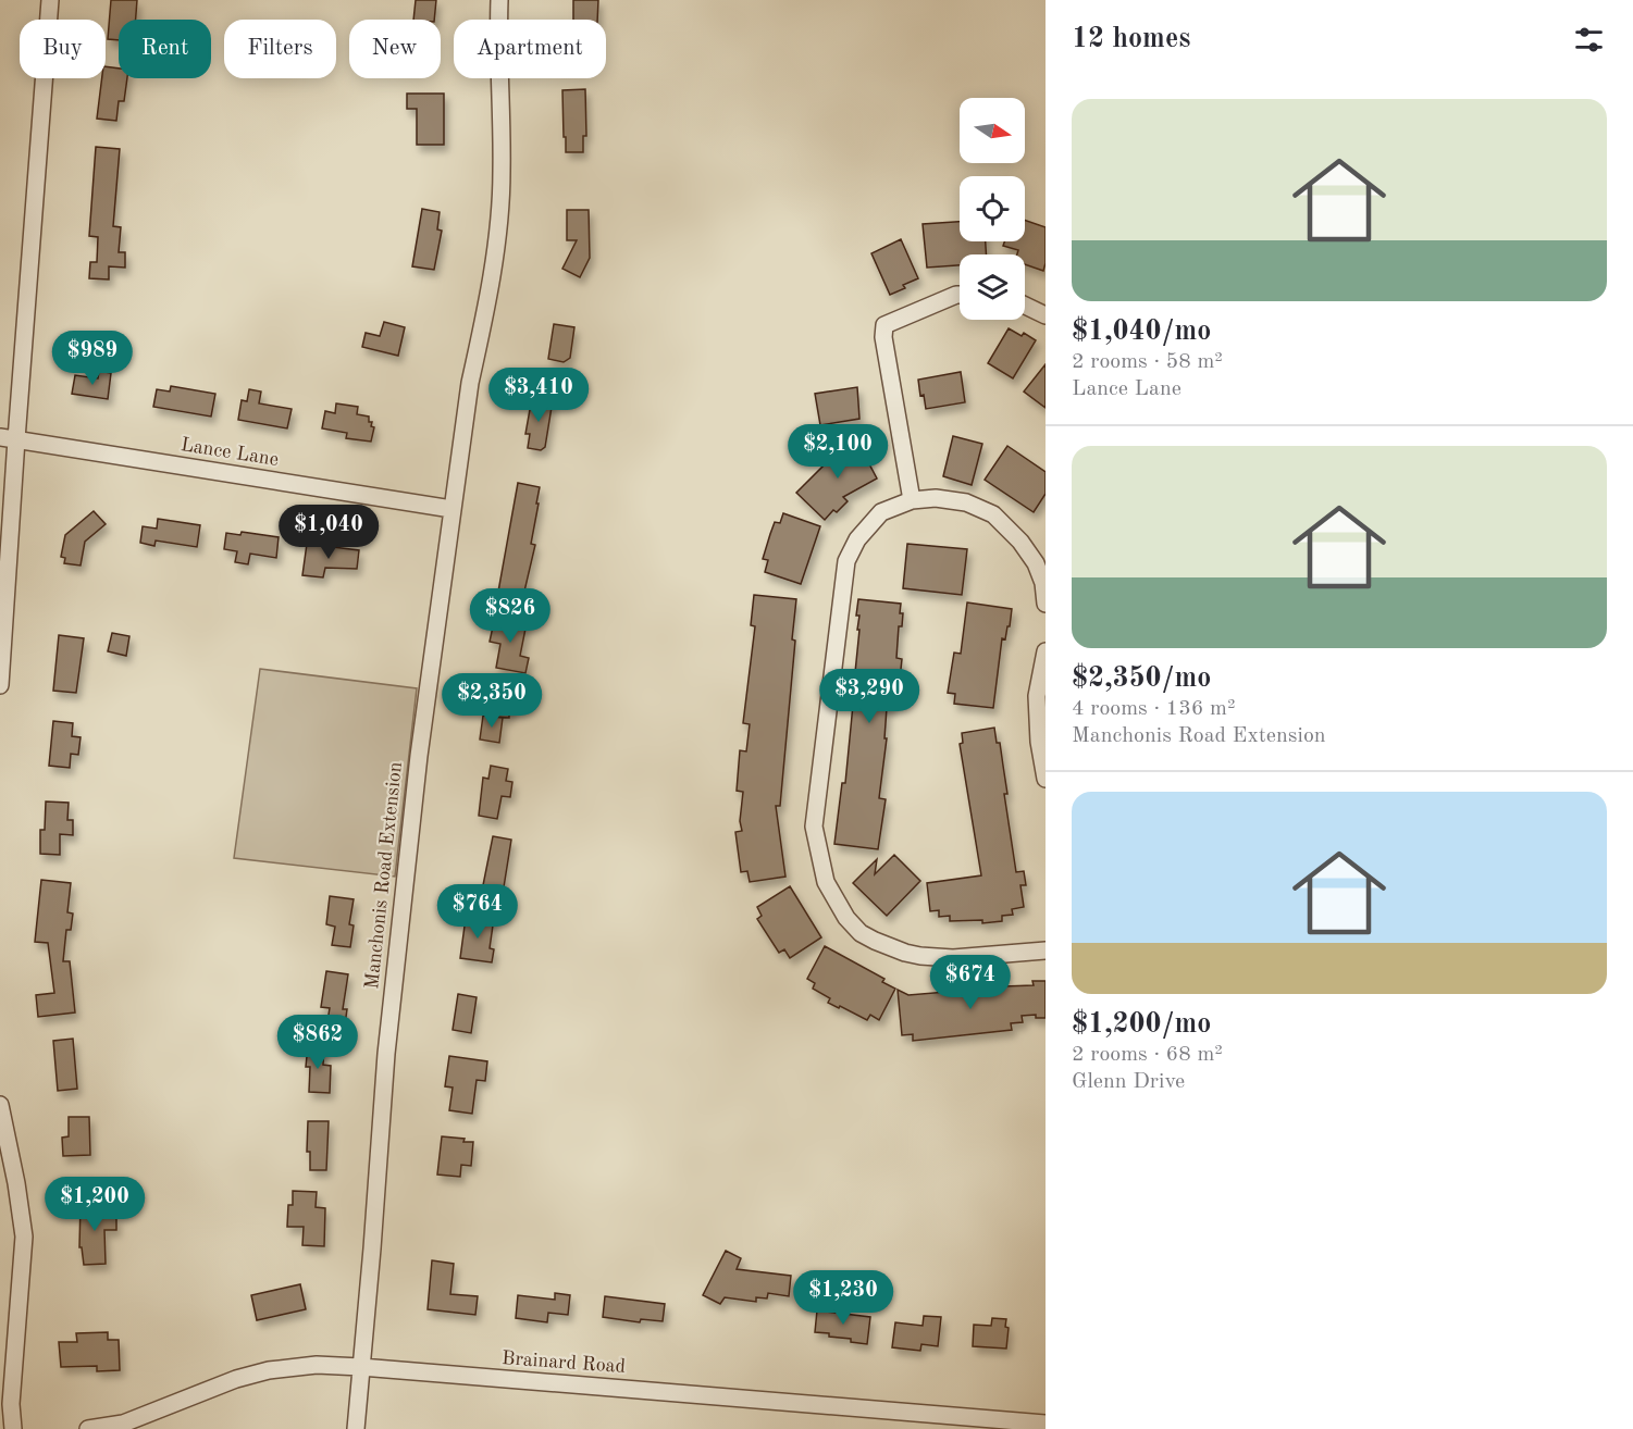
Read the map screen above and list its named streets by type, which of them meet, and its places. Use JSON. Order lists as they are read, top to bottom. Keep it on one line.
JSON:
{"streets":{"street":["Lance Lane","Manchonis Road Extension","Brainard Road"]},"crossings":[["Lance Lane","Manchonis Road Extension"],["Manchonis Road Extension","Brainard Road"]],"north":"right","page":{"heading":"12 homes","chip":["Buy","Rent","Filters","New","Apartment"],"list":[{"name":"$1,040/mo","note":"2 rooms · 58 m² · Lance Lane"},{"name":"$2,350/mo","note":"4 rooms · 136 m² · Manchonis Road Extension"},{"name":"$1,200/mo","note":"2 rooms · 68 m² · Glenn Drive"}],"price":["$989","$3,410","$2,100","$1,040","$826","$3,290","$2,350","$764","$674","$862","$1,200","$1,230"]}}
